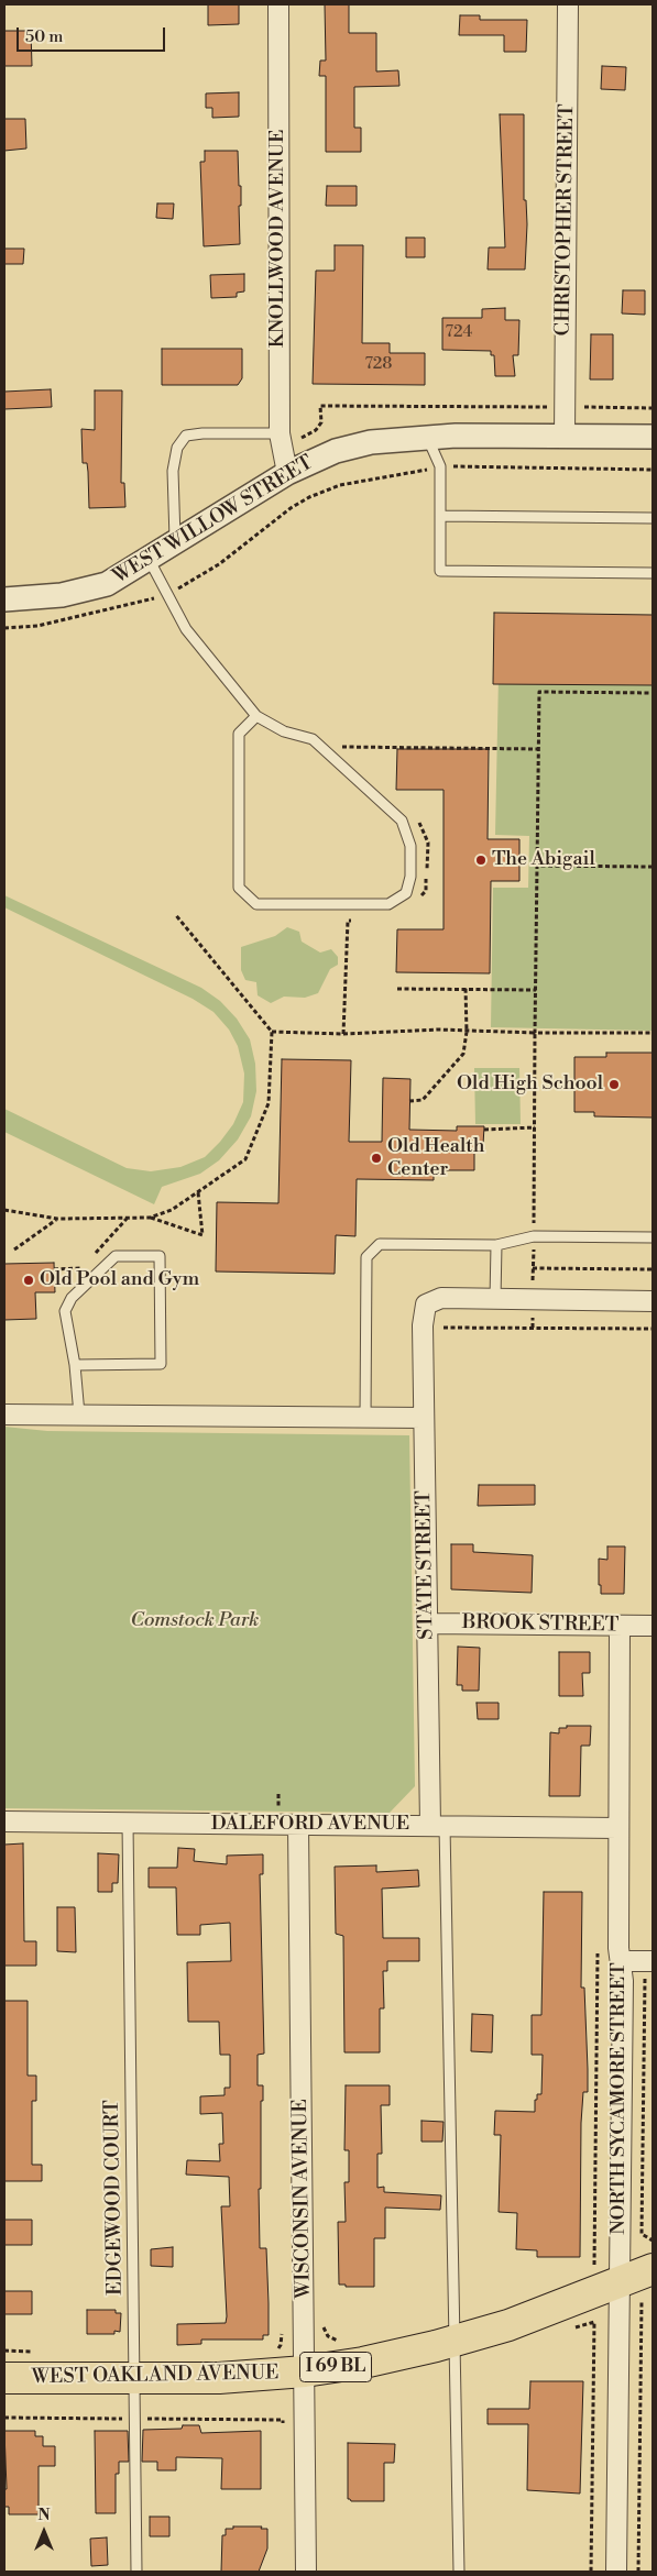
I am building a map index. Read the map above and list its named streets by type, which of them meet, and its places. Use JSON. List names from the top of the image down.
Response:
{
  "streets": {
    "main road": ["I 69 BL", "WEST OAKLAND AVENUE"],
    "street": [
      "CHRISTOPHER STREET",
      "KNOLLWOOD AVENUE",
      "WEST WILLOW STREET",
      "STATE STREET",
      "BROOK STREET",
      "DALEFORD AVENUE",
      "NORTH SYCAMORE STREET",
      "WISCONSIN AVENUE"
    ],
    "lane": ["EDGEWOOD COURT"]
  },
  "crossings": [
    ["CHRISTOPHER STREET", "WEST WILLOW STREET"],
    ["KNOLLWOOD AVENUE", "WEST WILLOW STREET"],
    ["STATE STREET", "BROOK STREET"],
    ["STATE STREET", "DALEFORD AVENUE"],
    ["BROOK STREET", "NORTH SYCAMORE STREET"],
    ["DALEFORD AVENUE", "NORTH SYCAMORE STREET"],
    ["DALEFORD AVENUE", "EDGEWOOD COURT"],
    ["DALEFORD AVENUE", "WISCONSIN AVENUE"],
    ["NORTH SYCAMORE STREET", "WEST OAKLAND AVENUE"],
    ["EDGEWOOD COURT", "WEST OAKLAND AVENUE"],
    ["WISCONSIN AVENUE", "WEST OAKLAND AVENUE"]
  ],
  "parks": ["Comstock Park"],
  "places": [
    "The Abigail",
    "Old High School",
    "Old Health Center",
    "Old Pool and Gym"
  ],
  "house_numbers": ["724", "728"],
  "scale_bar": "50 m",
  "north": "top"
}
